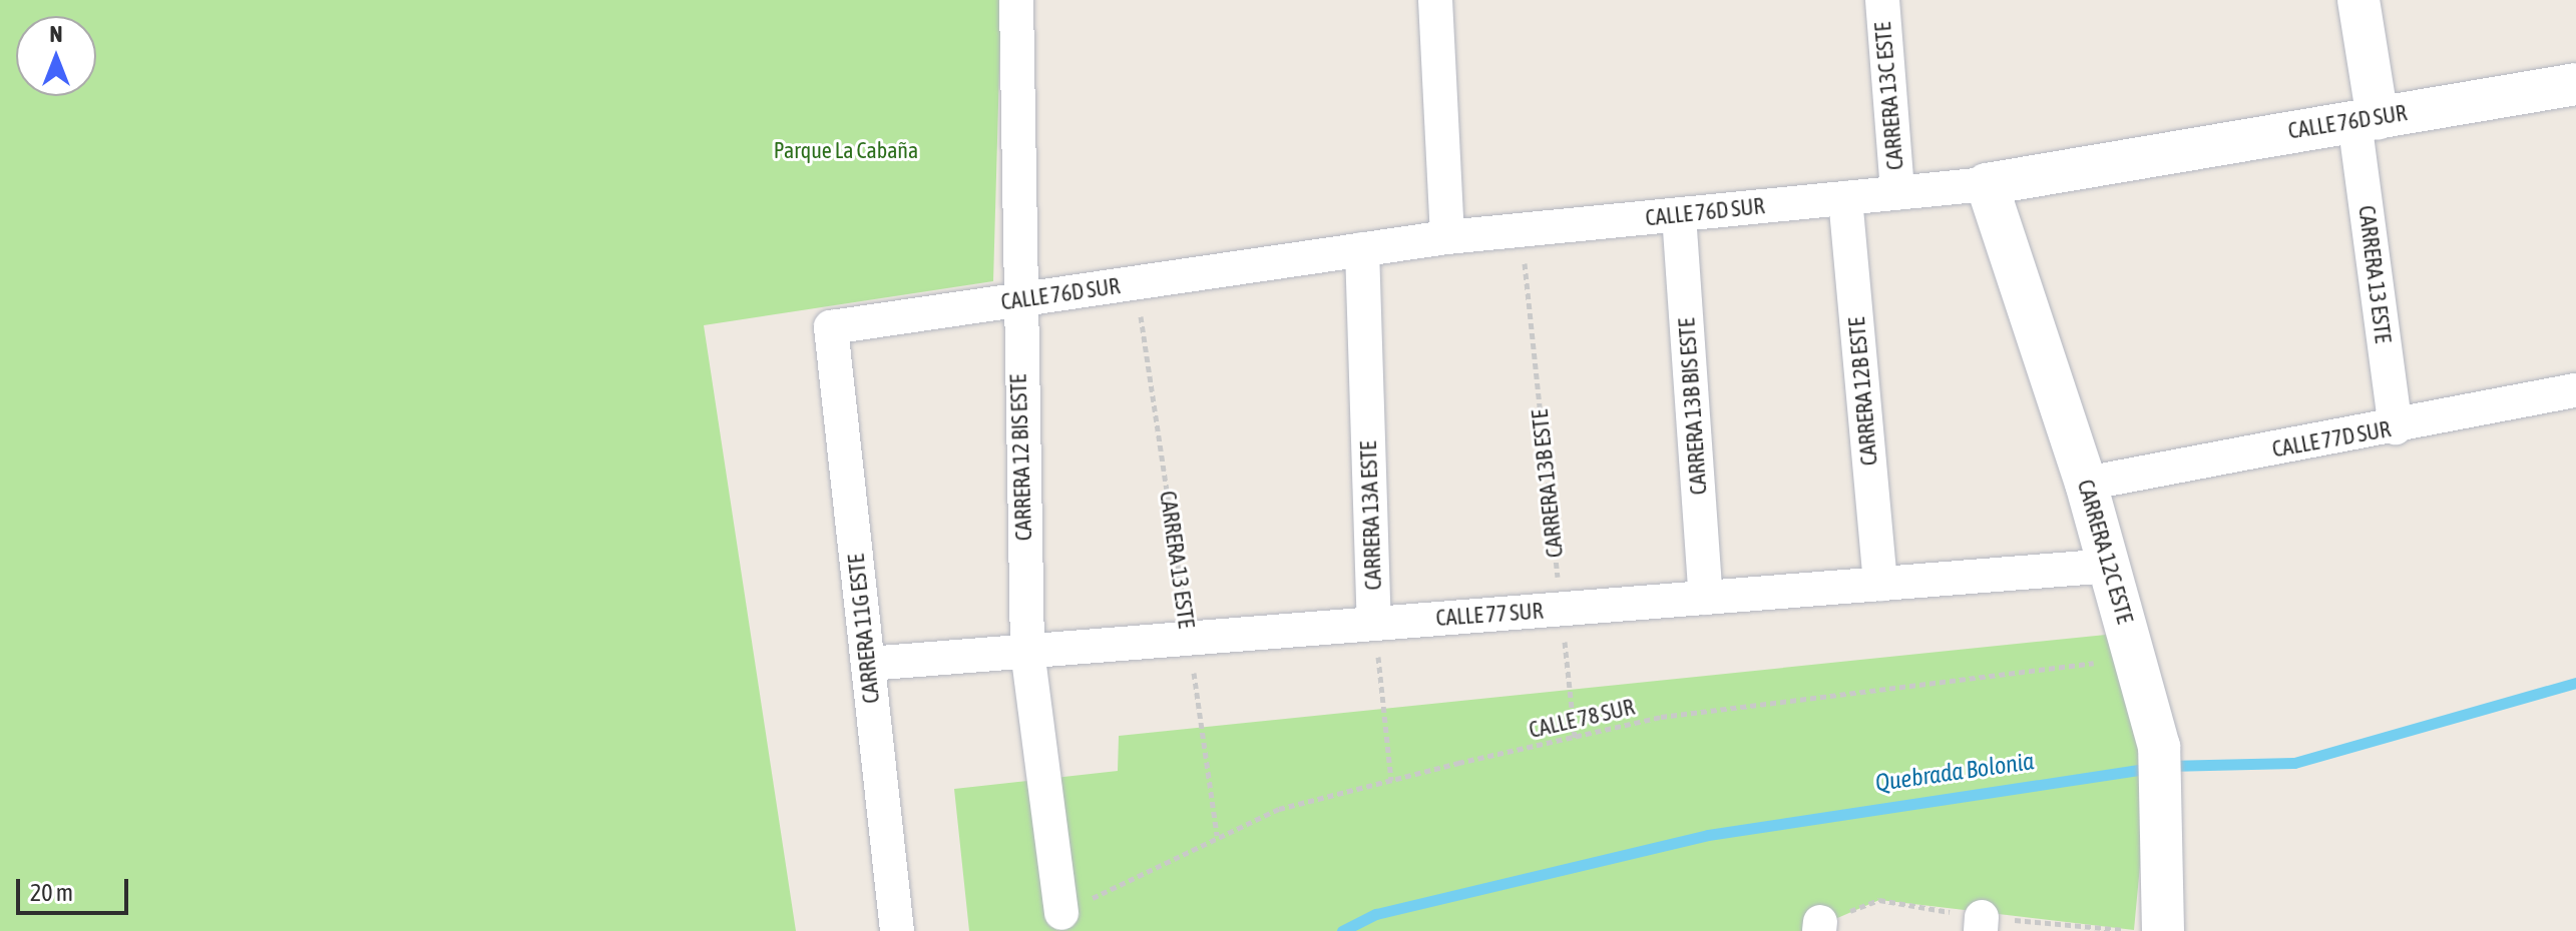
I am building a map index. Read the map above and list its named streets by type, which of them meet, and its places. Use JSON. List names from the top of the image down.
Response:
{
  "streets": {
    "street": [
      "CARRERA 13C ESTE",
      "CALLE 76D SUR",
      "CARRERA 13 ESTE",
      "CARRERA 12B ESTE",
      "CARRERA 13B BIS ESTE",
      "CALLE 77D SUR",
      "CARRERA 12 BIS ESTE",
      "CARRERA 13A ESTE",
      "CARRERA 12C ESTE",
      "CALLE 77 SUR",
      "CARRERA 11G ESTE"
    ],
    "path": ["CARRERA 13B ESTE", "CALLE 78 SUR"]
  },
  "crossings": [
    ["CARRERA 13C ESTE", "CALLE 76D SUR"],
    ["CALLE 76D SUR", "CARRERA 13 ESTE"],
    ["CALLE 76D SUR", "CARRERA 12B ESTE"],
    ["CALLE 76D SUR", "CARRERA 13B BIS ESTE"],
    ["CALLE 76D SUR", "CARRERA 12 BIS ESTE"],
    ["CALLE 76D SUR", "CARRERA 13B ESTE"],
    ["CALLE 76D SUR", "CARRERA 13A ESTE"],
    ["CALLE 76D SUR", "CARRERA 12C ESTE"],
    ["CALLE 76D SUR", "CARRERA 11G ESTE"],
    ["CARRERA 13 ESTE", "CALLE 77D SUR"],
    ["CARRERA 13 ESTE", "CALLE 77 SUR"],
    ["CARRERA 13 ESTE", "CALLE 78 SUR"],
    ["CARRERA 12B ESTE", "CALLE 77 SUR"],
    ["CARRERA 13B BIS ESTE", "CALLE 77 SUR"],
    ["CALLE 77D SUR", "CARRERA 12C ESTE"],
    ["CARRERA 12 BIS ESTE", "CALLE 77 SUR"],
    ["CARRERA 12 BIS ESTE", "CALLE 78 SUR"],
    ["CARRERA 13B ESTE", "CALLE 77 SUR"],
    ["CARRERA 13B ESTE", "CALLE 78 SUR"],
    ["CARRERA 13A ESTE", "CALLE 77 SUR"],
    ["CARRERA 12C ESTE", "CALLE 77 SUR"],
    ["CARRERA 12C ESTE", "CALLE 78 SUR"],
    ["CALLE 77 SUR", "CARRERA 11G ESTE"]
  ],
  "water": ["Quebrada Bolonia"],
  "parks": ["Parque La Cabaña"],
  "scale_bar": "20 m",
  "north": "top"
}
